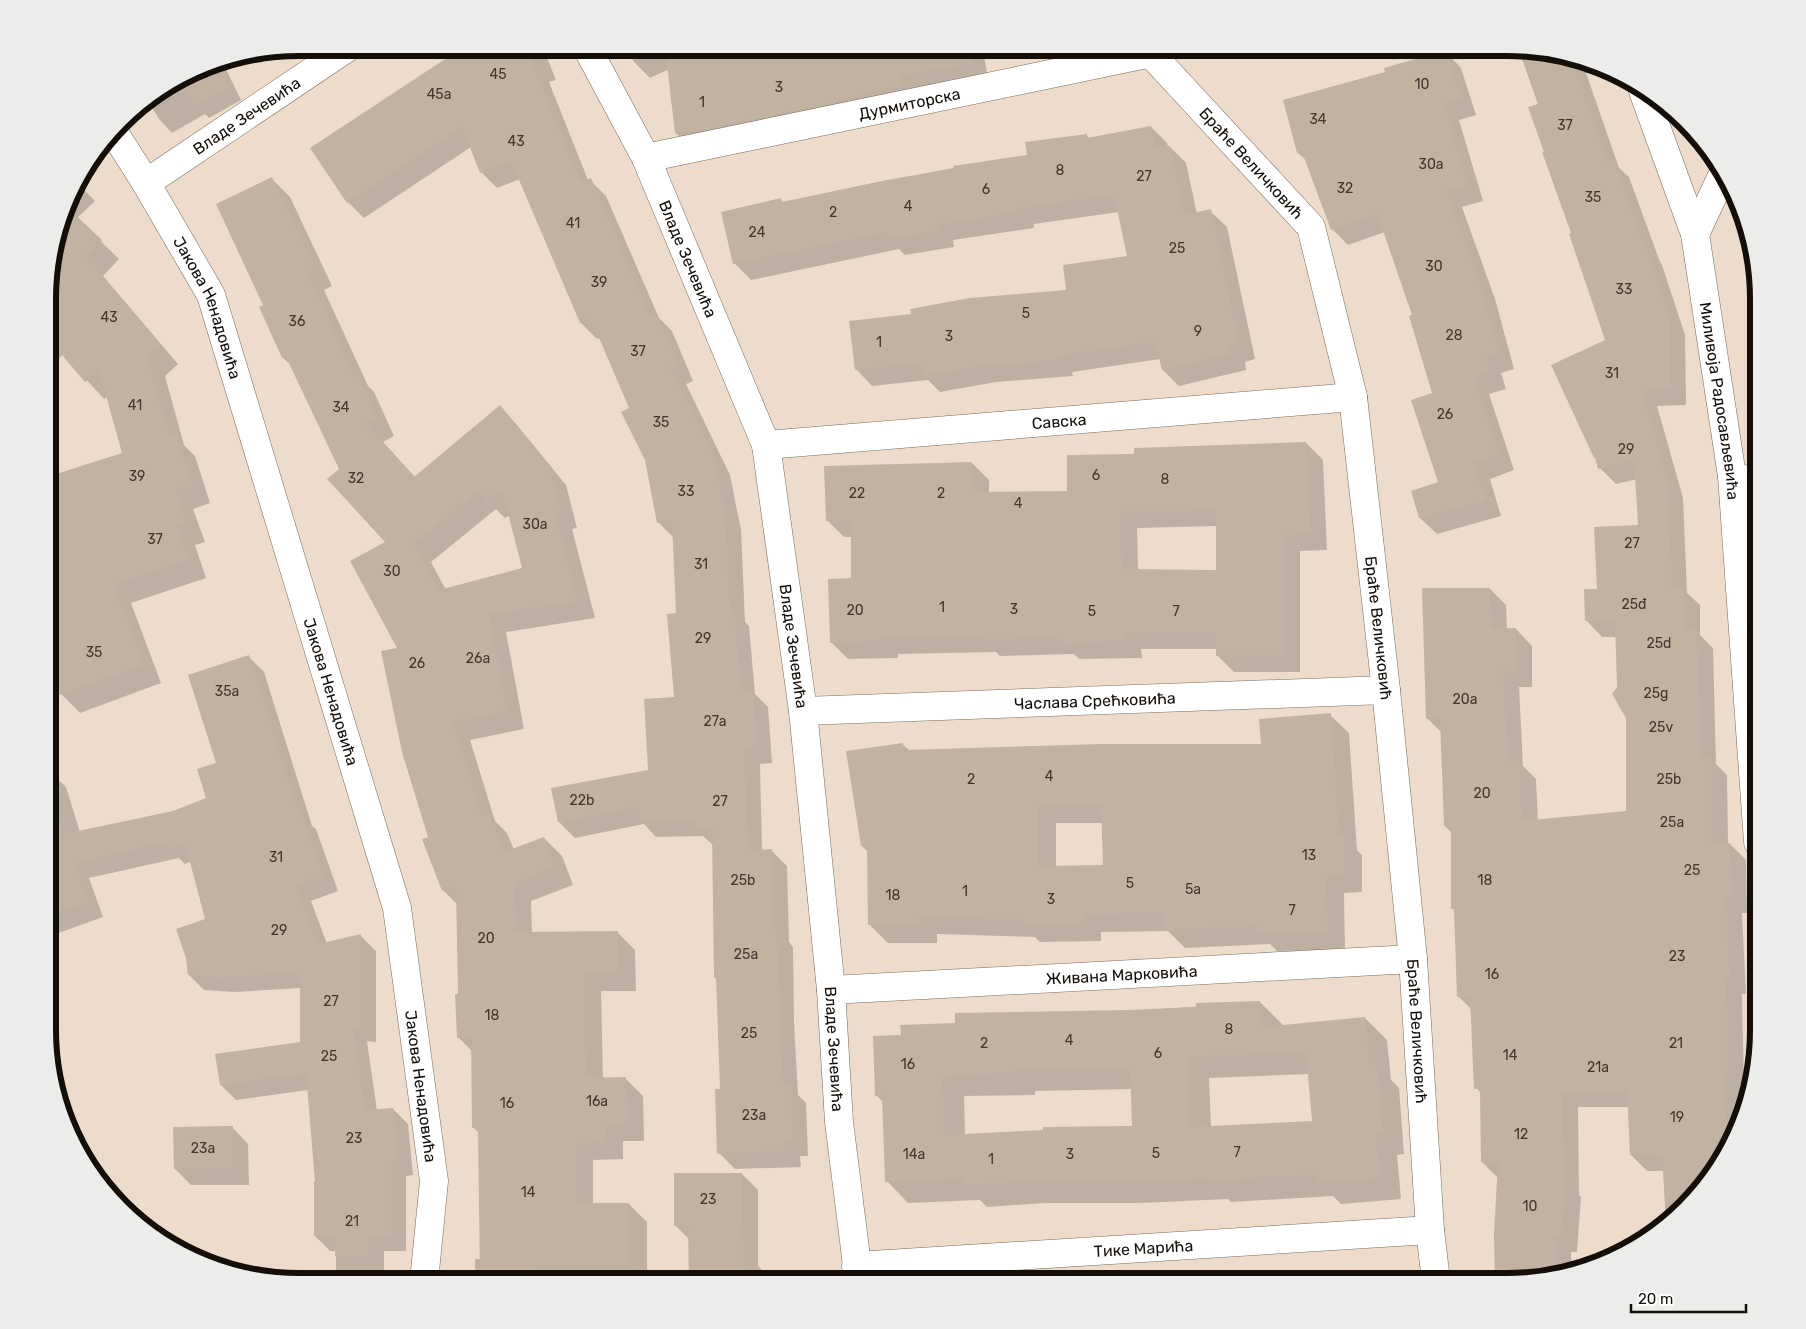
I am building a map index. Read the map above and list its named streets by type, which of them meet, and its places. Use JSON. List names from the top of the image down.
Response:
{
  "streets": {
    "street": [
      "Дурмиторска",
      "Владе Зечевића",
      "Браће Величковић",
      "Јакова Ненадовића",
      "Миливоја Радосављевића",
      "Савска",
      "Часлава Срећковића",
      "Живана Марковића",
      "Тике Марића"
    ]
  },
  "crossings": [
    ["Дурмиторска", "Владе Зечевића"],
    ["Владе Зечевића", "Јакова Ненадовића"],
    ["Владе Зечевића", "Савска"],
    ["Владе Зечевића", "Часлава Срећковића"],
    ["Владе Зечевића", "Живана Марковића"],
    ["Браће Величковић", "Савска"],
    ["Браће Величковић", "Часлава Срећковића"],
    ["Браће Величковић", "Живана Марковића"],
    ["Браће Величковић", "Тике Марића"]
  ],
  "house_numbers": [
    "45",
    "10",
    "3",
    "45a",
    "1",
    "34",
    "37",
    "43",
    "30a",
    "8",
    "27",
    "32",
    "6",
    "35",
    "4",
    "2",
    "41",
    "24",
    "25",
    "30",
    "39",
    "33",
    "5",
    "43",
    "36",
    "9",
    "28",
    "3",
    "1",
    "37",
    "31",
    "41",
    "34",
    "26",
    "35",
    "29",
    "6",
    "39",
    "32",
    "8",
    "33",
    "22",
    "2",
    "4",
    "30a",
    "37",
    "27",
    "31",
    "30",
    "25đ",
    "1",
    "3",
    "20",
    "5",
    "7",
    "29",
    "25d",
    "35",
    "26a",
    "26",
    "35a",
    "25g",
    "20a",
    "27a",
    "25v",
    "4",
    "2",
    "25b",
    "20",
    "22b",
    "27",
    "25a",
    "13",
    "31",
    "25",
    "25b",
    "18",
    "5",
    "5a",
    "1",
    "18",
    "3",
    "7",
    "29",
    "20",
    "25a",
    "23",
    "16",
    "27",
    "18",
    "8",
    "25",
    "4",
    "2",
    "21",
    "6",
    "14",
    "25",
    "16",
    "21a",
    "16a",
    "16",
    "23a",
    "19",
    "12",
    "23",
    "23a",
    "7",
    "5",
    "14a",
    "3",
    "1",
    "14",
    "23",
    "10",
    "21"
  ],
  "scale_bar": "20 m"
}
